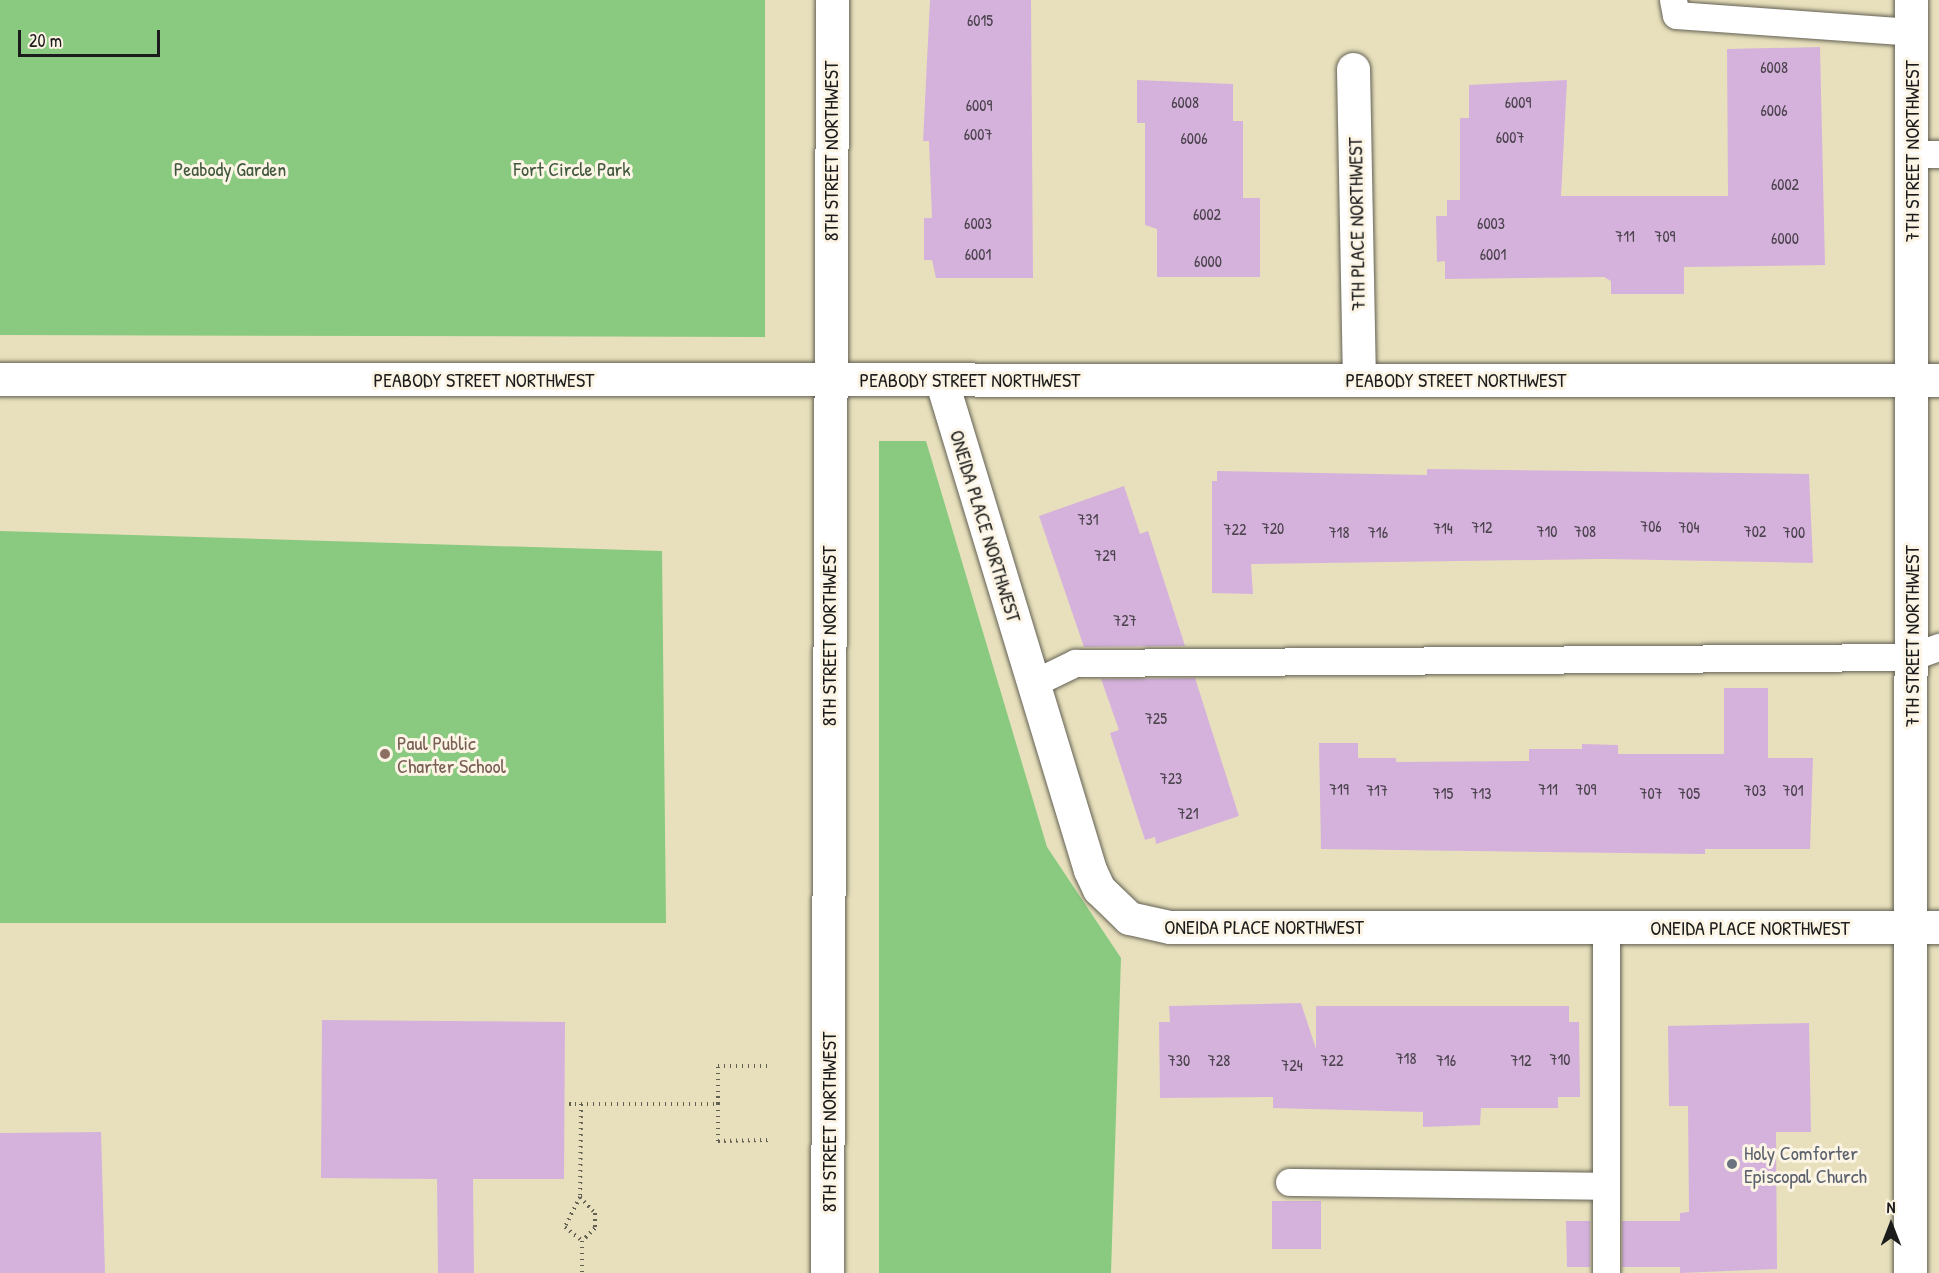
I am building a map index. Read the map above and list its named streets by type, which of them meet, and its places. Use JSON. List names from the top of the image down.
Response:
{
  "streets": {
    "street": [
      "8TH STREET NORTHWEST",
      "7TH STREET NORTHWEST",
      "7TH PLACE NORTHWEST",
      "PEABODY STREET NORTHWEST",
      "ONEIDA PLACE NORTHWEST"
    ]
  },
  "crossings": [
    ["8TH STREET NORTHWEST", "PEABODY STREET NORTHWEST"],
    ["7TH STREET NORTHWEST", "PEABODY STREET NORTHWEST"],
    ["7TH STREET NORTHWEST", "ONEIDA PLACE NORTHWEST"],
    ["7TH PLACE NORTHWEST", "PEABODY STREET NORTHWEST"],
    ["PEABODY STREET NORTHWEST", "ONEIDA PLACE NORTHWEST"]
  ],
  "parks": ["Peabody Garden", "Fort Circle Park"],
  "places": ["Paul Public Charter School", "Holy Comforter Episcopal Church"],
  "house_numbers": [
    "6015",
    "6008",
    "6008",
    "6009",
    "6009",
    "6006",
    "6007",
    "6007",
    "6006",
    "6002",
    "6002",
    "6003",
    "6003",
    "711",
    "709",
    "6000",
    "6001",
    "6001",
    "6000",
    "731",
    "706",
    "712",
    "704",
    "720",
    "714",
    "722",
    "710",
    "708",
    "702",
    "718",
    "716",
    "700",
    "729",
    "727",
    "725",
    "723",
    "719",
    "711",
    "709",
    "717",
    "703",
    "701",
    "715",
    "713",
    "707",
    "705",
    "721",
    "718",
    "710",
    "730",
    "728",
    "722",
    "716",
    "712",
    "724"
  ],
  "scale_bar": "20 m",
  "north": "top"
}
